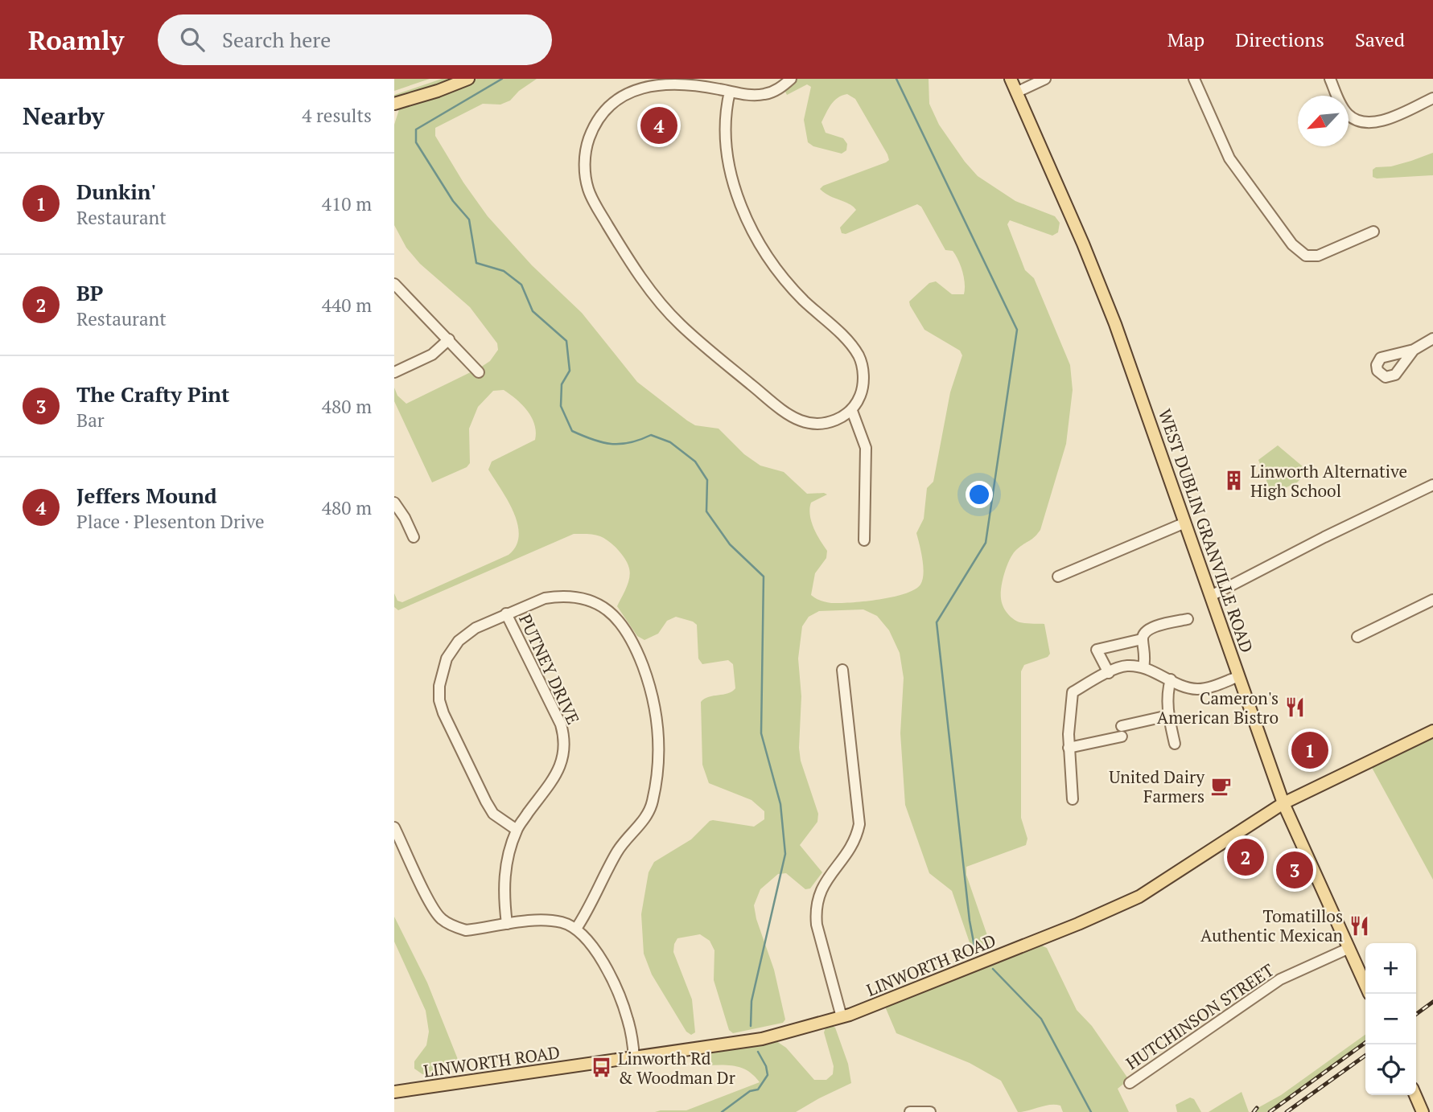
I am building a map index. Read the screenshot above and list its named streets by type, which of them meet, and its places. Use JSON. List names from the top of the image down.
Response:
{
  "streets": {
    "main road": ["WEST DUBLIN GRANVILLE ROAD", "LINWORTH ROAD"],
    "street": ["PUTNEY DRIVE", "HUTCHINSON STREET"]
  },
  "crossings": [
    ["WEST DUBLIN GRANVILLE ROAD", "LINWORTH ROAD"],
    ["WEST DUBLIN GRANVILLE ROAD", "HUTCHINSON STREET"]
  ],
  "places": {
    "building": ["Linworth Alternative High School"],
    "restaurant": ["Cameron's American Bistro", "Tomatillos Authentic Mexican"],
    "cafe": ["United Dairy Farmers"],
    "bus stop": ["Linworth Rd & Woodman Dr"]
  },
  "north": "bottom left",
  "page": {
    "header": "Roamly",
    "search": "Search here",
    "nav": ["Map", "Directions", "Saved"],
    "heading": ["Nearby", "4 results"],
    "pins": [
      "4",
      "1",
      "2",
      "3"
    ],
    "list": [
      {
        "mark": "1",
        "name": "Dunkin'",
        "note": "Restaurant",
        "value": "410 m"
      },
      {
        "mark": "2",
        "name": "BP",
        "note": "Restaurant",
        "value": "440 m"
      },
      {
        "mark": "3",
        "name": "The Crafty Pint",
        "note": "Bar",
        "value": "480 m"
      },
      {
        "mark": "4",
        "name": "Jeffers Mound",
        "note": "Place · Plesenton Drive",
        "value": "480 m"
      }
    ],
    "map_buttons": ["+", "−"]
  }
}
